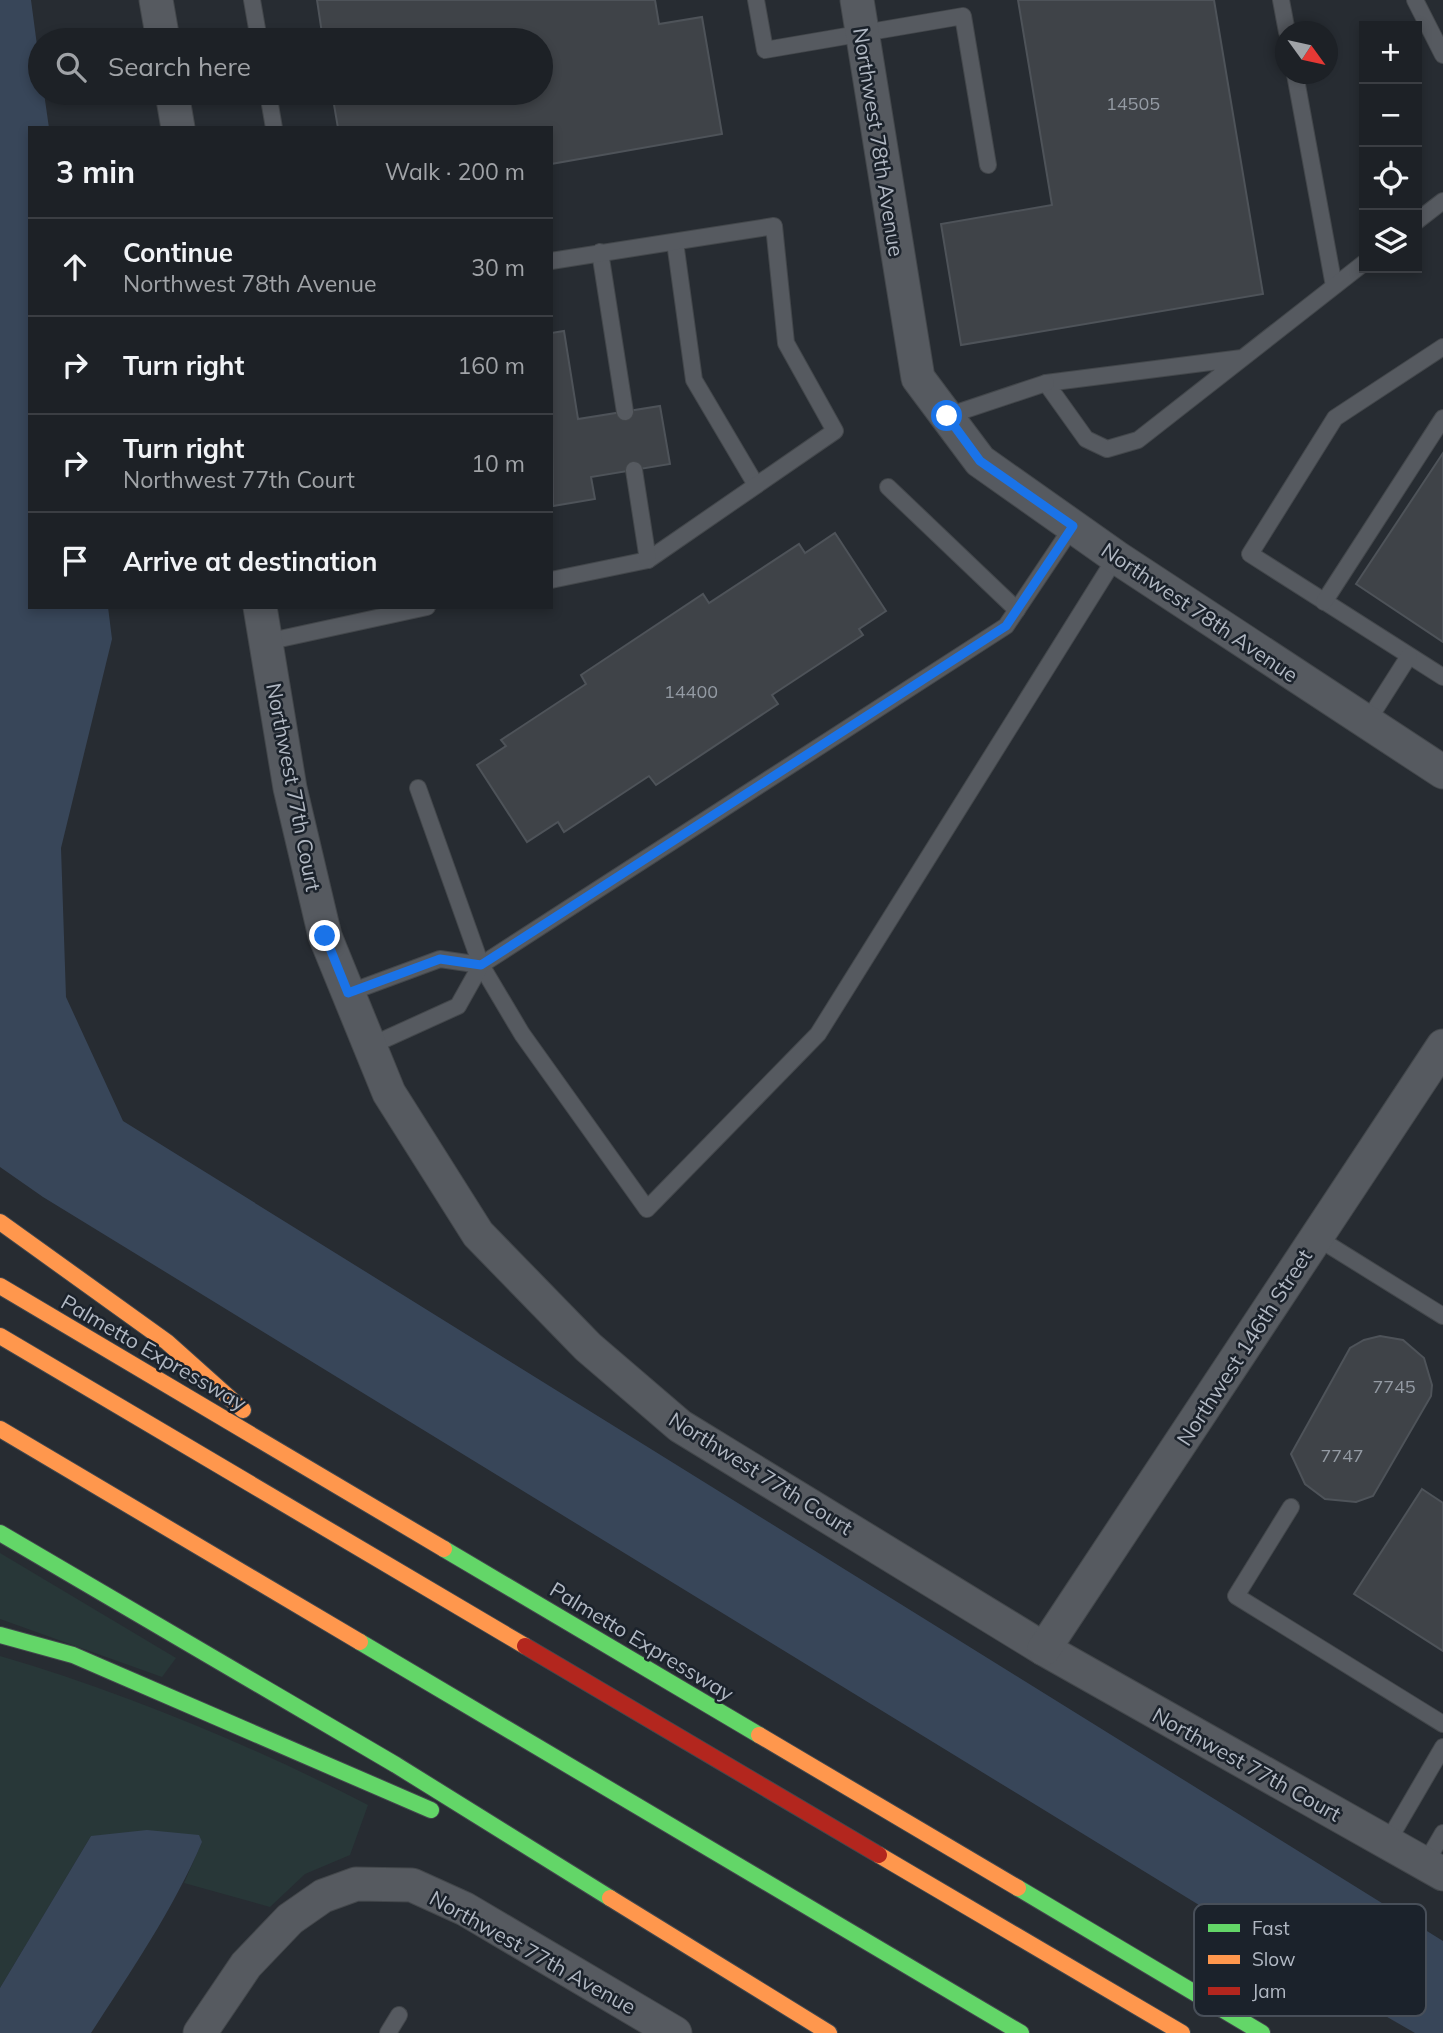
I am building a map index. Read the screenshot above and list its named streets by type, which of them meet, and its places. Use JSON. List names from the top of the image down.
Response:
{
  "streets": {
    "highway": ["Palmetto Expressway"],
    "street": [
      "Northwest 78th Avenue",
      "Northwest 77th Court",
      "Northwest 146th Street",
      "Northwest 77th Avenue"
    ]
  },
  "crossings": [
    ["Northwest 77th Court", "Northwest 146th Street"]
  ],
  "house_numbers": [
    "14505",
    "14400",
    "7745",
    "7747"
  ],
  "legend": ["Fast", "Slow", "Jam"],
  "north": "bottom right",
  "page": {
    "map_buttons": ["+", "−"],
    "search": "Search here",
    "heading": ["3 min", "Walk · 200 m"],
    "list": [
      ["Continue", "Northwest 78th Avenue", "30 m"],
      ["Turn right", "160 m"],
      ["Turn right", "Northwest 77th Court", "10 m"],
      "Arrive at destination"
    ]
  }
}
